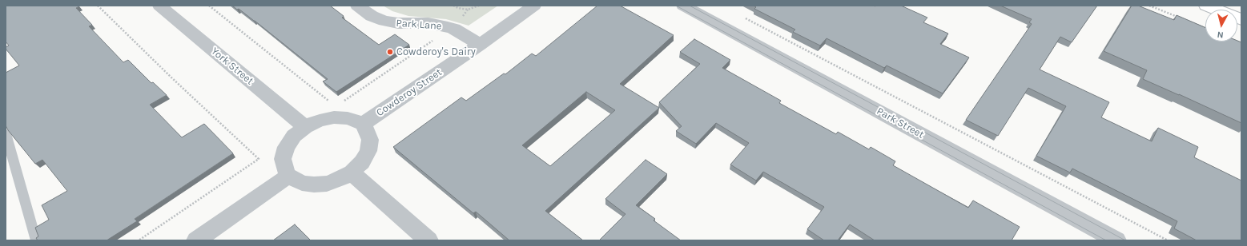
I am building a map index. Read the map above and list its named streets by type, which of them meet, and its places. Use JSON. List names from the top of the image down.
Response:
{
  "streets": {
    "street": [
      "Park Lane",
      "York Street",
      "Cowderoy Street",
      "Park Street"
    ]
  },
  "crossings": [
    ["Park Lane", "Cowderoy Street"],
    ["York Street", "Cowderoy Street"]
  ],
  "places": ["Cowderoy's Dairy"],
  "north": "bottom"
}
